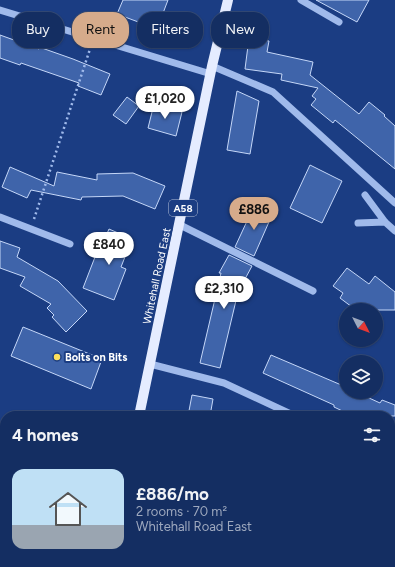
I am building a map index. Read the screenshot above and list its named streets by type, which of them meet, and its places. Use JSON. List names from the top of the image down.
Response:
{
  "streets": {
    "main road": ["A58", "Whitehall Road East"]
  },
  "places": ["Bolts on Bits"],
  "north": "bottom right",
  "page": {
    "chip": [
      "Buy",
      "Rent",
      "Filters",
      "New"
    ],
    "price": [
      "£1,020",
      "£886",
      "£840",
      "£2,310"
    ],
    "heading": "4 homes",
    "list": [
      {
        "name": "£886/mo",
        "note": "2 rooms · 70 m² · Whitehall Road East"
      }
    ]
  }
}
